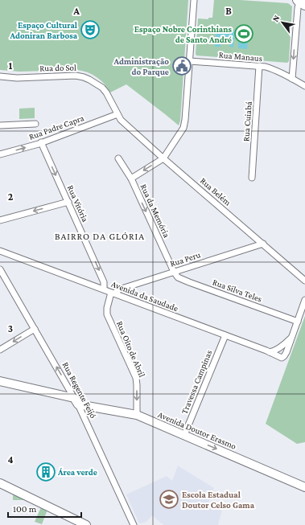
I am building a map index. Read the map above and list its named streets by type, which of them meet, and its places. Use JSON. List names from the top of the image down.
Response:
{
  "streets": {
    "street": [
      "Rua Manaus",
      "Rua do Sol",
      "Rua Cuiabá",
      "Rua Padre Capra",
      "Rua Belém",
      "Rua Vitória",
      "Rua da Memória",
      "Rua Peru",
      "Rua Silva Teles",
      "Avenida da Saudade",
      "Rua Oito de Abril",
      "Travessa Campinas",
      "Rua Regente Feijó",
      "Avenida Doutor Erasmo"
    ]
  },
  "crossings": [
    ["Rua Manaus", "Rua Cuiabá"],
    ["Rua do Sol", "Rua Padre Capra"],
    ["Rua do Sol", "Rua Belém"],
    ["Rua Padre Capra", "Rua Belém"],
    ["Rua Padre Capra", "Rua Vitória"],
    ["Rua Belém", "Rua Peru"],
    ["Rua Vitória", "Avenida da Saudade"],
    ["Rua da Memória", "Rua Peru"],
    ["Rua da Memória", "Rua Silva Teles"],
    ["Rua Peru", "Rua Silva Teles"],
    ["Rua Peru", "Avenida da Saudade"],
    ["Rua Peru", "Rua Oito de Abril"],
    ["Avenida da Saudade", "Rua Oito de Abril"],
    ["Avenida da Saudade", "Travessa Campinas"],
    ["Rua Oito de Abril", "Avenida Doutor Erasmo"],
    ["Travessa Campinas", "Avenida Doutor Erasmo"],
    ["Rua Regente Feijó", "Avenida Doutor Erasmo"]
  ],
  "one_way": [
    "Rua Vitória",
    "Rua da Memória",
    "Rua Oito de Abril",
    "Avenida Doutor Erasmo"
  ],
  "districts": ["BAIRRO DA GLÓRIA"],
  "places": {
    "theatre": ["Espaço Cultural Adoniran Barbosa"],
    "sports": ["Espaço Nobre Corinthians de Santo André"],
    "public building": ["Administração do Parque"],
    "building": ["Área verde"],
    "school or university": ["Escola Estadual Doutor Celso Gama"]
  },
  "scale_bar": "100 m",
  "north": "top left",
  "grid": {
    "columns": ["A", "B"],
    "rows": [
      "1",
      "2",
      "3",
      "4"
    ]
  }
}
